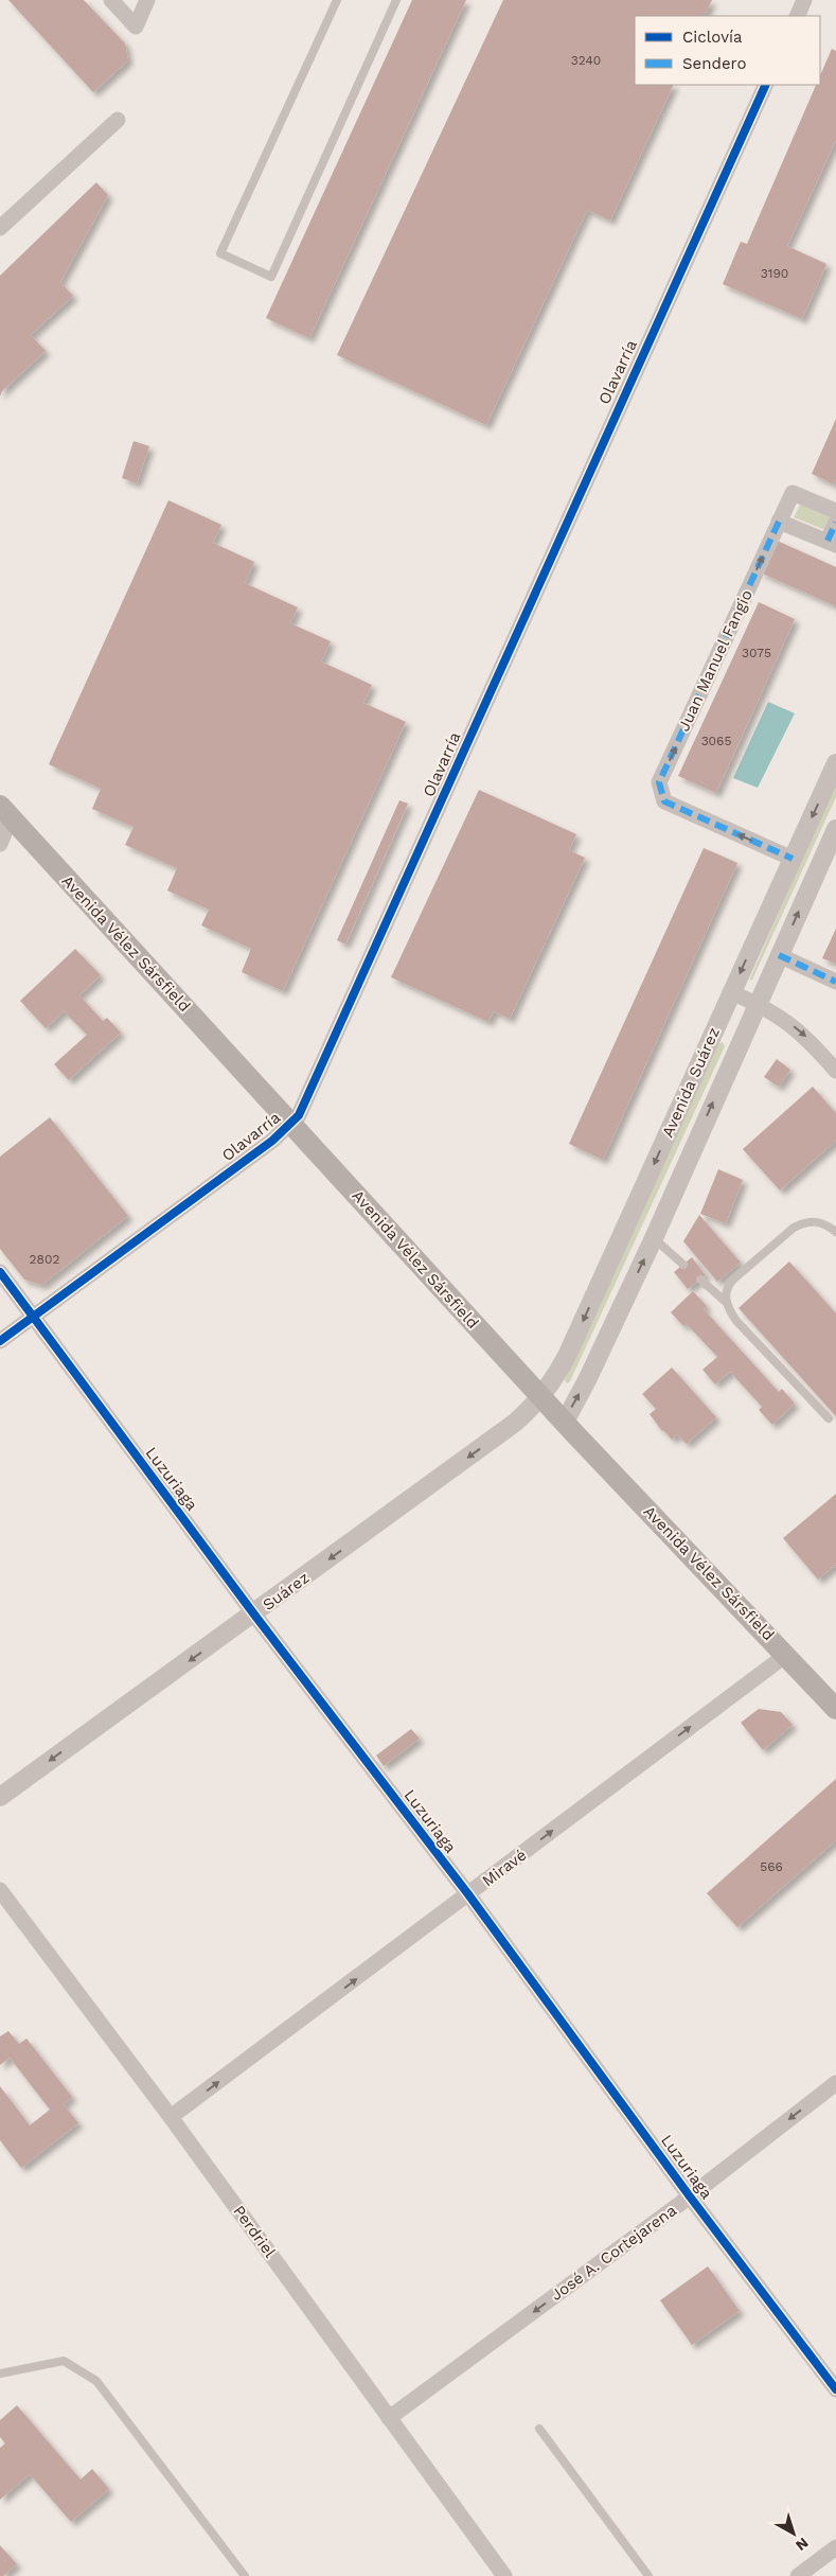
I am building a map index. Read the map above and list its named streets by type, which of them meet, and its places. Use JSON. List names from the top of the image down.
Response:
{
  "streets": {
    "main road": ["Avenida Vélez Sársfield"],
    "street": [
      "Olavarría",
      "Juan Manuel Fangio",
      "Avenida Suárez",
      "Luzuriaga",
      "Suárez",
      "Miravé",
      "Perdriel",
      "José A. Cortejarena"
    ]
  },
  "crossings": [
    ["Olavarría", "Avenida Vélez Sársfield"],
    ["Olavarría", "Luzuriaga"],
    ["Juan Manuel Fangio", "Avenida Suárez"],
    ["Avenida Vélez Sársfield", "Avenida Suárez"],
    ["Avenida Vélez Sársfield", "Suárez"],
    ["Avenida Vélez Sársfield", "Miravé"],
    ["Avenida Suárez", "Suárez"],
    ["Luzuriaga", "Suárez"],
    ["Luzuriaga", "Miravé"],
    ["Luzuriaga", "José A. Cortejarena"],
    ["Miravé", "Perdriel"],
    ["Perdriel", "José A. Cortejarena"]
  ],
  "one_way": ["Suárez", "Miravé", "José A. Cortejarena"],
  "house_numbers": [
    "3240",
    "3190",
    "3075",
    "3065",
    "2802",
    "566"
  ],
  "legend": ["Ciclovía", "Sendero"],
  "north": "bottom right"
}
